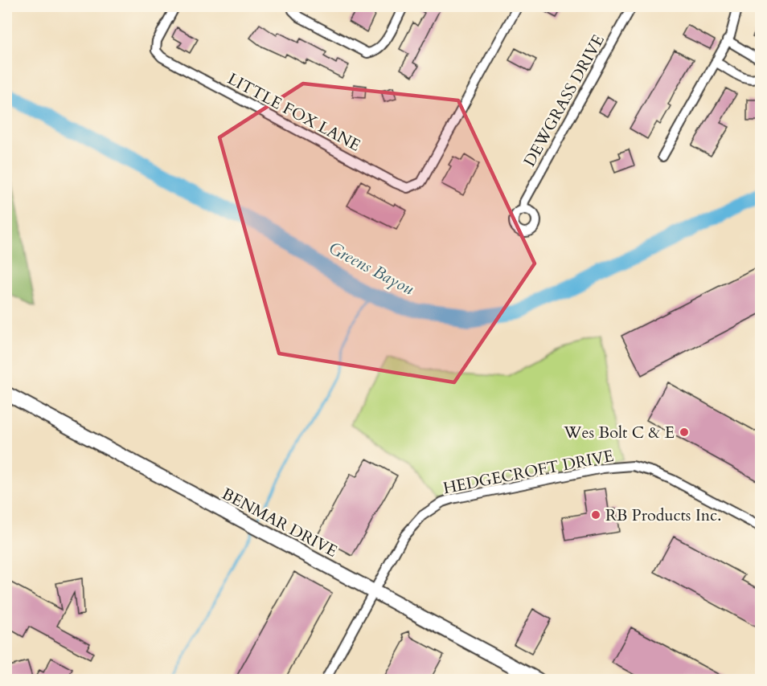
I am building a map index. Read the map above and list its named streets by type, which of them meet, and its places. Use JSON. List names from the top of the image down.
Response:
{
  "streets": {
    "street": [
      "DEWGRASS DRIVE",
      "LITTLE FOX LANE",
      "HEDGECROFT DRIVE",
      "BENMAR DRIVE"
    ]
  },
  "crossings": [
    ["HEDGECROFT DRIVE", "BENMAR DRIVE"]
  ],
  "water": ["Greens Bayou"],
  "places": ["Wes Bolt C & E", "RB Products Inc."]
}
